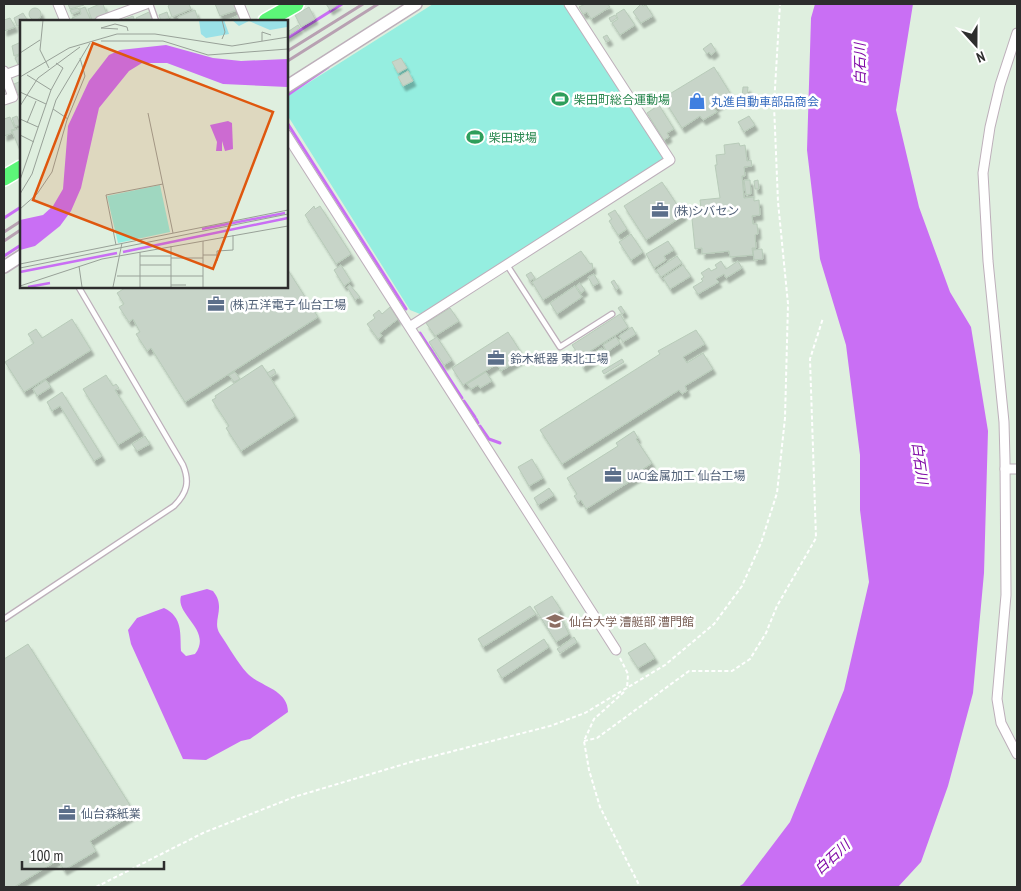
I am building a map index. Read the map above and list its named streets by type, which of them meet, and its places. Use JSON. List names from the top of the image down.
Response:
{
  "water": ["白石川"],
  "places": {
    "sports": ["柴田町総合運動場", "柴田球場"],
    "shop": ["丸進自動車部品商会"],
    "office": [
      "(株)シバセン",
      "(株)五洋電子 仙台工場",
      "鈴木紙器 東北工場",
      "UACJ金属加工 仙台工場",
      "仙台森紙業"
    ],
    "school or university": ["仙台大学 漕艇部 漕門館"]
  },
  "scale_bar": "100 m",
  "north": "bottom"
}
